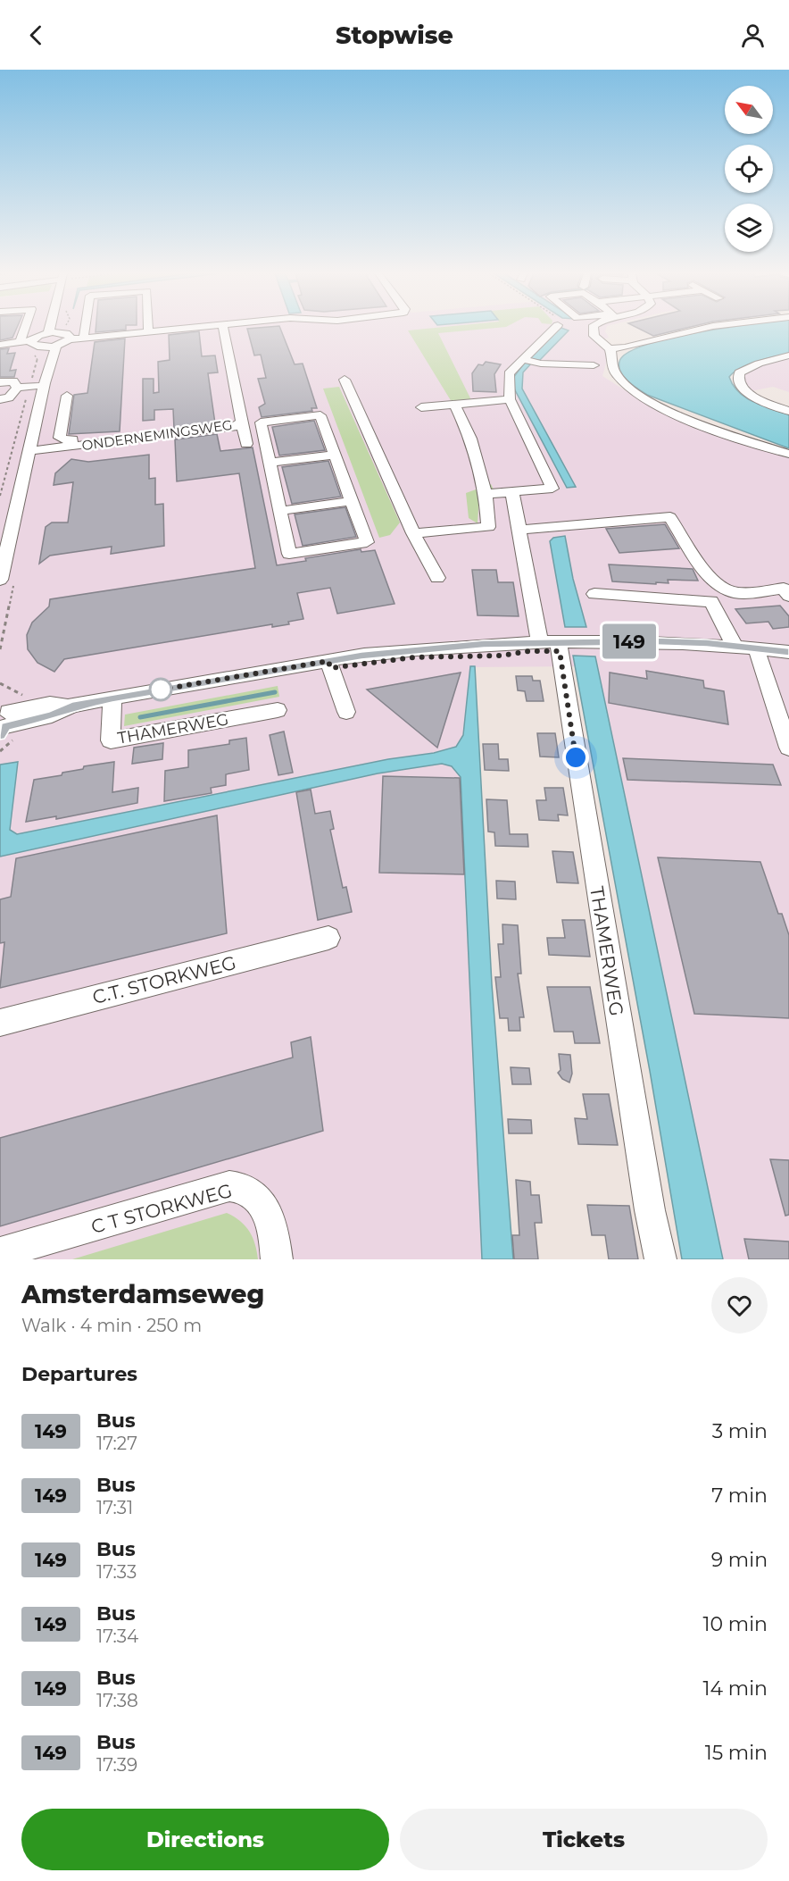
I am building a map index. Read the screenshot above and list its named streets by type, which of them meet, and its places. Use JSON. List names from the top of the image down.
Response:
{
  "streets": {
    "street": [
      "ONDERNEMINGSWEG",
      "THAMERWEG",
      "C.T. STORKWEG",
      "C T STORKWEG"
    ]
  },
  "lines": ["bus line 149"],
  "north": "top left",
  "page": {
    "header": "Stopwise",
    "on_map": "149",
    "heading": [
      ["Amsterdamseweg", "Walk · 4 min · 250 m"],
      "Departures"
    ],
    "list": [
      {
        "mark": "149",
        "name": "Bus",
        "note": "17:27",
        "value": "3 min"
      },
      {
        "mark": "149",
        "name": "Bus",
        "note": "17:31",
        "value": "7 min"
      },
      {
        "mark": "149",
        "name": "Bus",
        "note": "17:33",
        "value": "9 min"
      },
      {
        "mark": "149",
        "name": "Bus",
        "note": "17:34",
        "value": "10 min"
      },
      {
        "mark": "149",
        "name": "Bus",
        "note": "17:38",
        "value": "14 min"
      },
      {
        "mark": "149",
        "name": "Bus",
        "note": "17:39",
        "value": "15 min"
      }
    ],
    "buttons": ["Directions", "Tickets"]
  }
}
